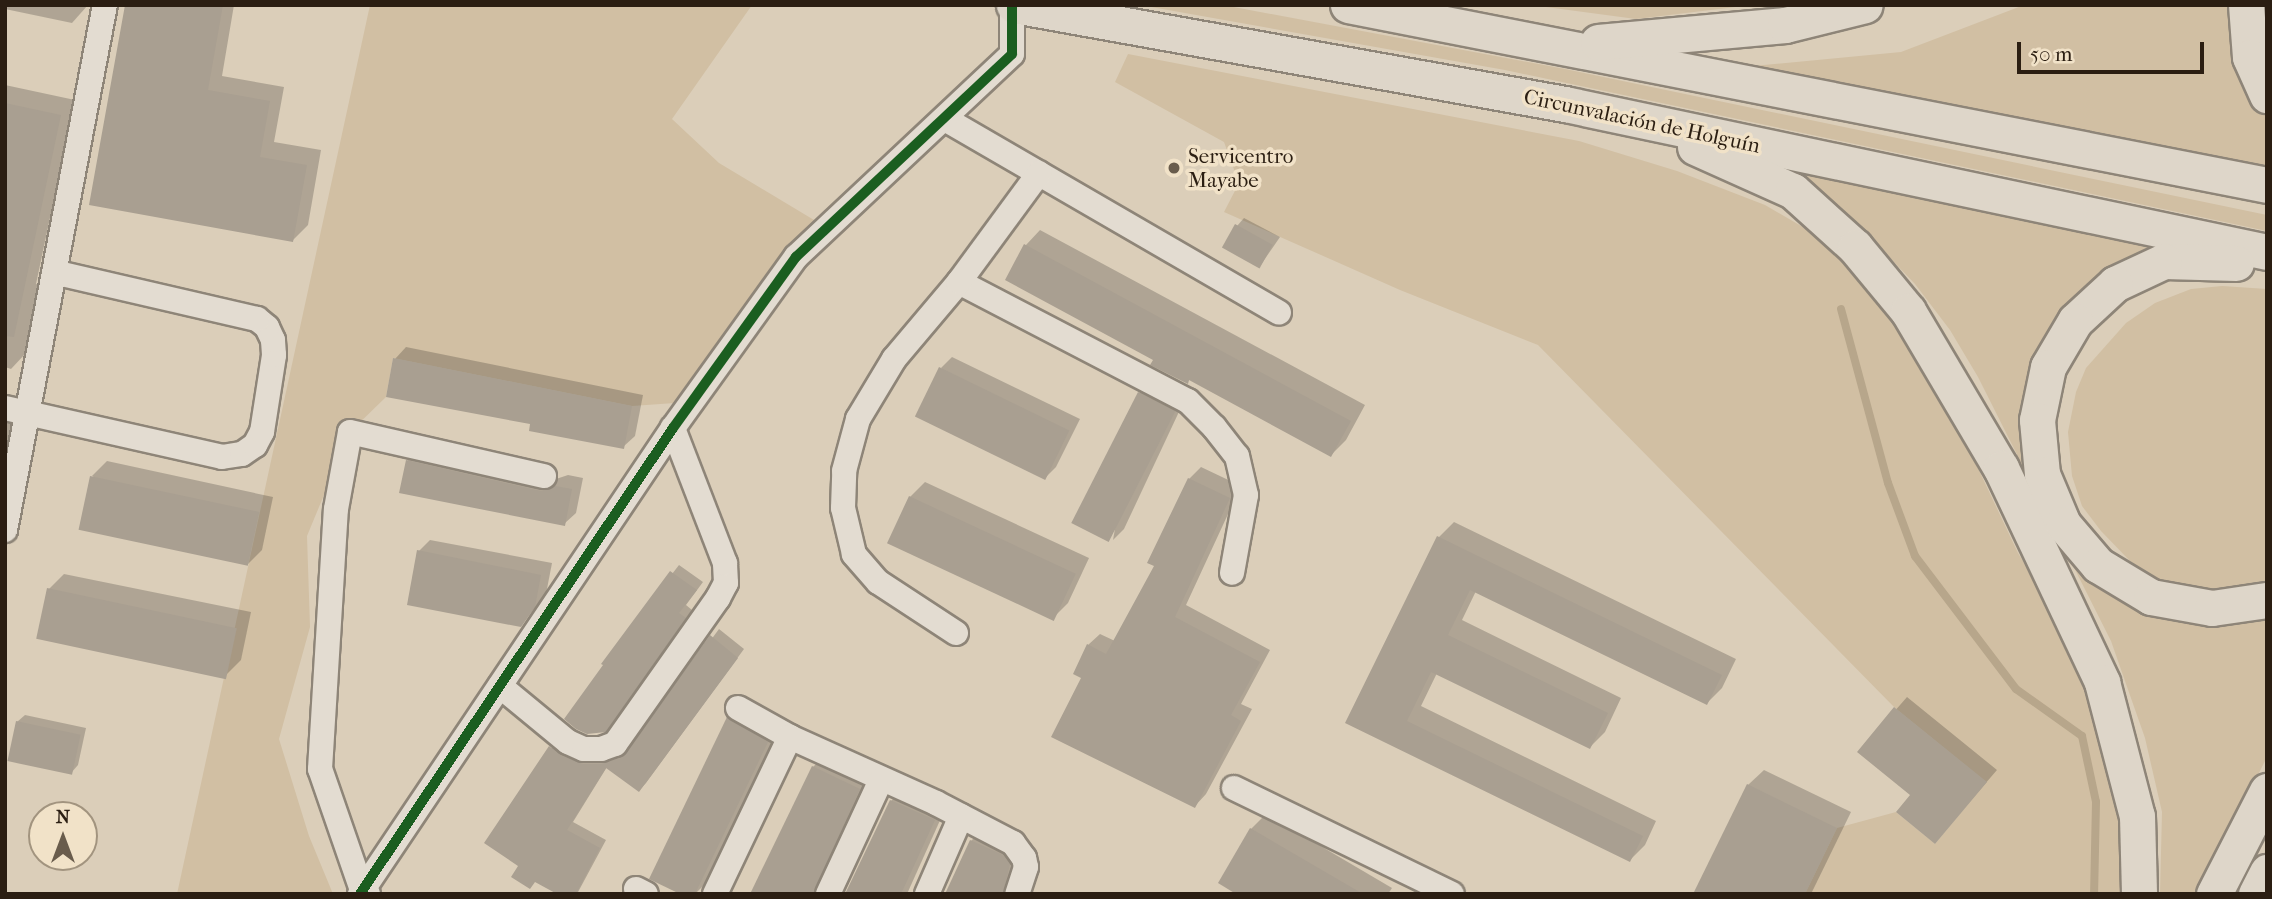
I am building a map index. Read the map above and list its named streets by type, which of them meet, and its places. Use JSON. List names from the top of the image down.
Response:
{
  "streets": {
    "highway": ["Circunvalación de Holguín"]
  },
  "places": ["Servicentro Mayabe"],
  "scale_bar": "50 m",
  "north": "top"
}
